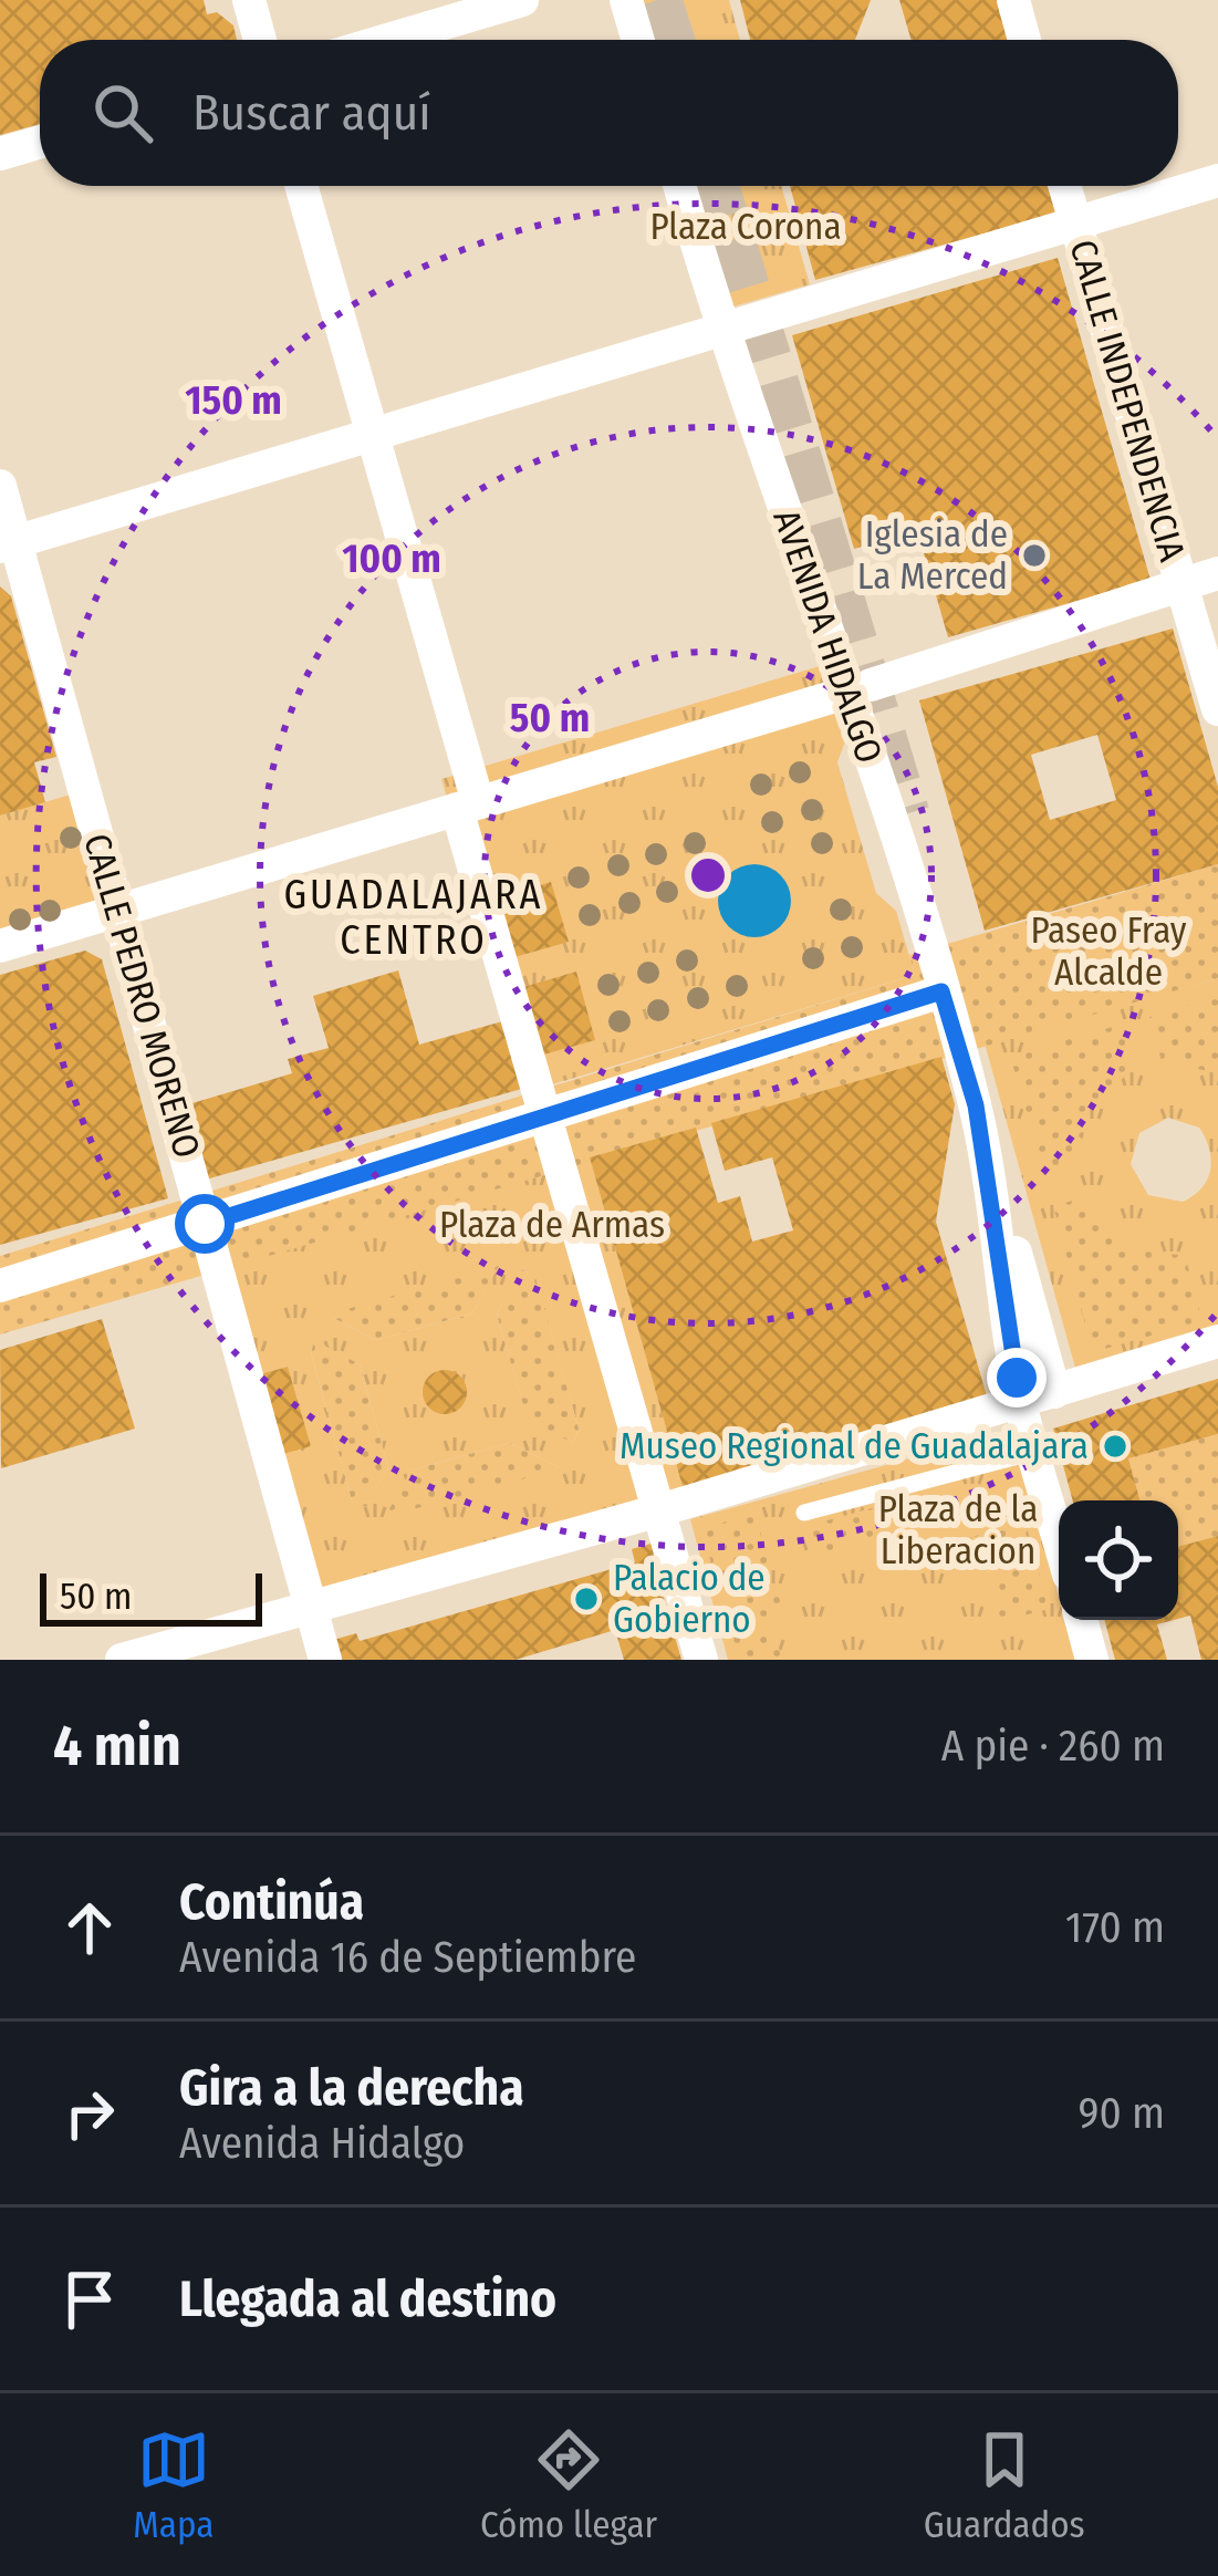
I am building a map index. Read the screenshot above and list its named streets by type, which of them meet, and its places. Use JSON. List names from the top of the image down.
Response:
{
  "streets": {
    "street": ["CALLE INDEPENDENCIA", "AVENIDA HIDALGO", "CALLE PEDRO MORENO"]
  },
  "districts": ["GUADALAJARA CENTRO"],
  "parks": [
    "Plaza Corona",
    "Paseo Fray Alcalde",
    "Plaza de Armas",
    "Plaza de la Liberacion"
  ],
  "places": ["Iglesia de La Merced", "Museo Regional de Guadalajara", "Palacio de Gobierno"],
  "scale_bar": "50 m",
  "page": {
    "search": "Buscar aquí",
    "scale": "50 m",
    "heading": ["4 min", "A pie · 260 m"],
    "list": [
      ["Continúa", "Avenida 16 de Septiembre", "170 m"],
      ["Gira a la derecha", "Avenida Hidalgo", "90 m"],
      "Llegada al destino"
    ],
    "nav": ["Mapa", "Cómo llegar", "Guardados"]
  },
  "rings": ["150 m", "100 m", "50 m"]
}
